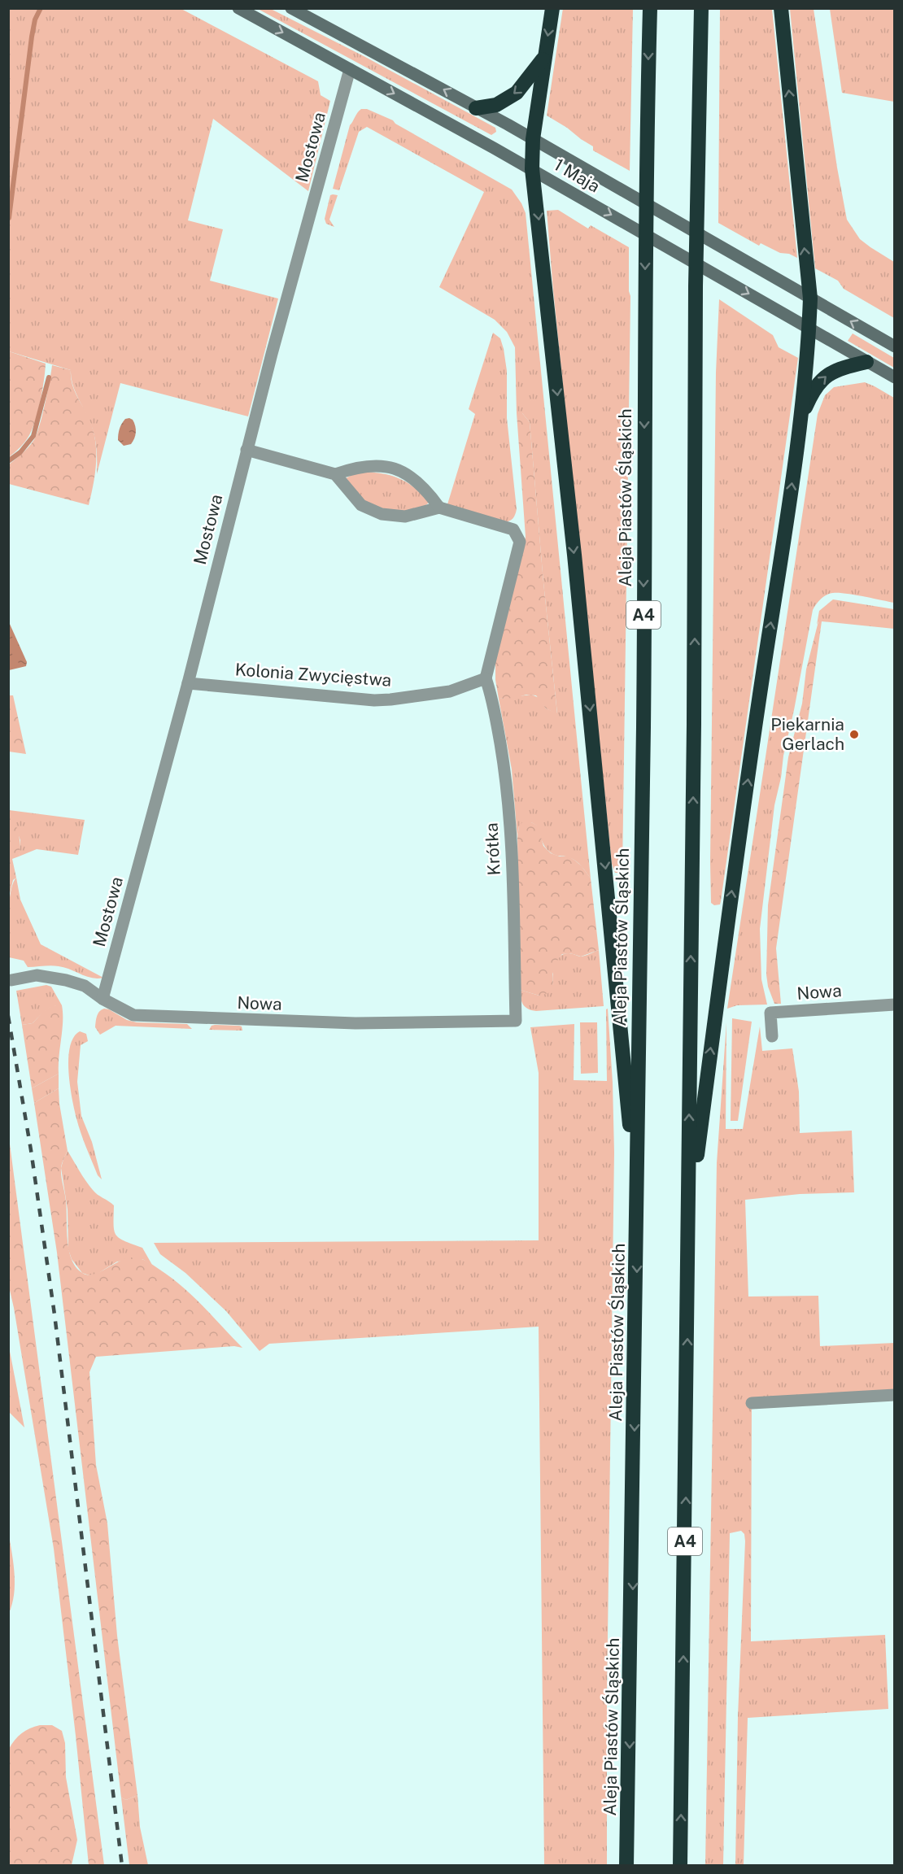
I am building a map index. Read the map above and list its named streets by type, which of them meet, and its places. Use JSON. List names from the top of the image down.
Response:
{
  "streets": {
    "highway": ["Aleja Piastów Śląskich", "A4"],
    "main road": ["1 Maja"],
    "street": [
      "Mostowa",
      "Kolonia Zwycięstwa",
      "Krótka",
      "Nowa"
    ]
  },
  "crossings": [
    ["Mostowa", "1 Maja"],
    ["Mostowa", "Kolonia Zwycięstwa"],
    ["Mostowa", "Nowa"],
    ["Kolonia Zwycięstwa", "Krótka"],
    ["Krótka", "Nowa"]
  ],
  "places": ["Piekarnia Gerlach"]
}
